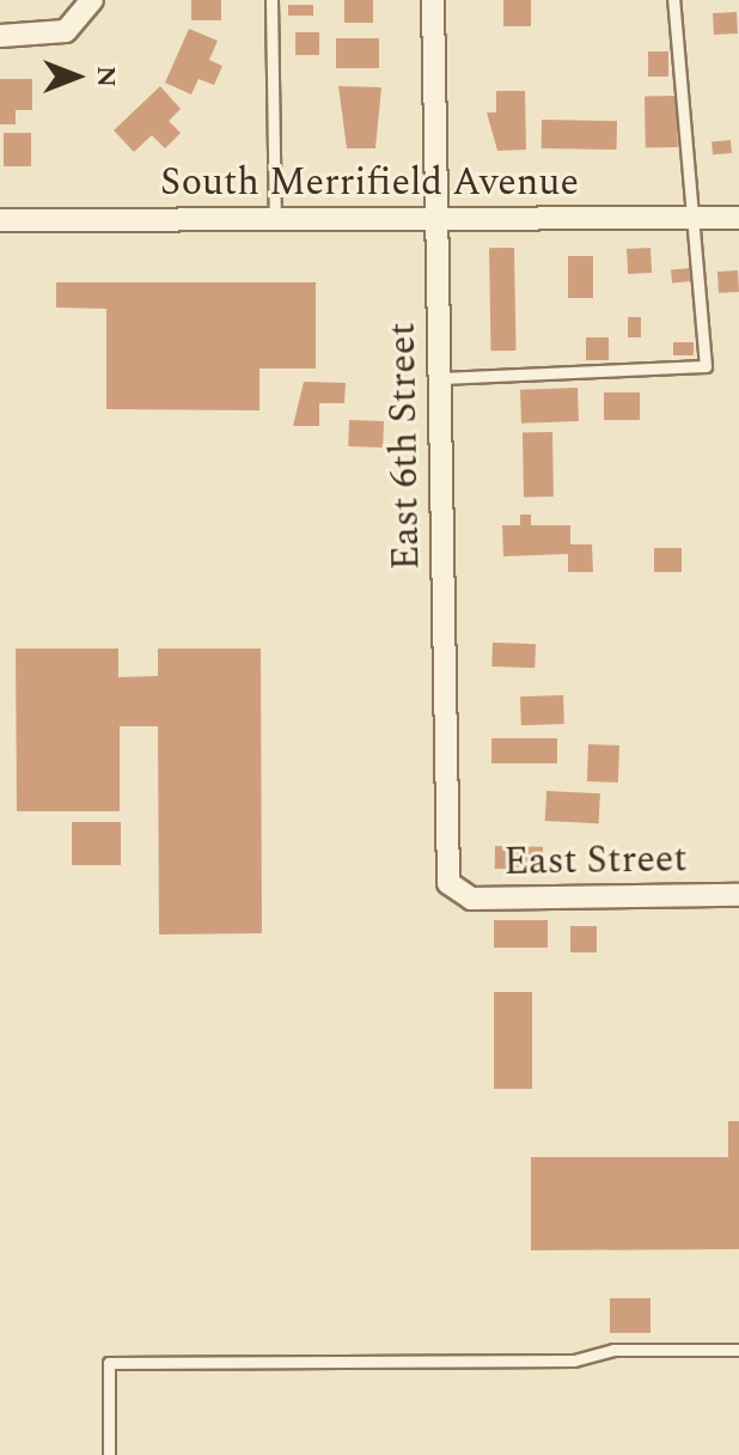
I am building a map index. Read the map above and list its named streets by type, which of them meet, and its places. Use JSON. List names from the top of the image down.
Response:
{
  "streets": {
    "street": ["South Merrifield Avenue", "East 6th Street", "East Street"]
  },
  "crossings": [
    ["South Merrifield Avenue", "East 6th Street"],
    ["East 6th Street", "East Street"]
  ],
  "north": "right"
}
